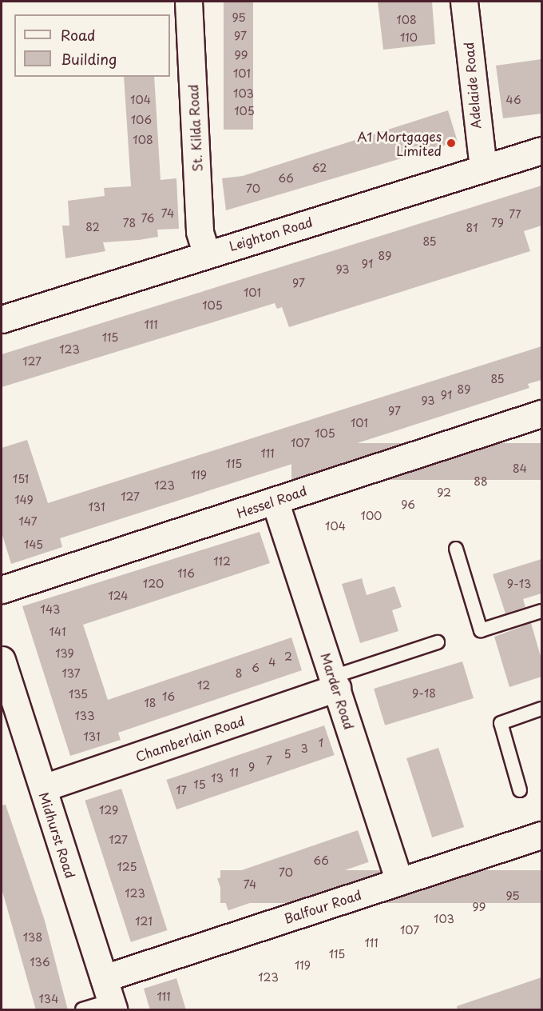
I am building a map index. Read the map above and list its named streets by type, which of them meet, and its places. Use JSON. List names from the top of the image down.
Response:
{
  "streets": {
    "street": [
      "Adelaide Road",
      "St. Kilda Road",
      "Leighton Road",
      "Hessel Road",
      "Marder Road",
      "Chamberlain Road",
      "Midhurst Road",
      "Balfour Road"
    ]
  },
  "crossings": [
    ["Adelaide Road", "Leighton Road"],
    ["St. Kilda Road", "Leighton Road"],
    ["Hessel Road", "Marder Road"],
    ["Marder Road", "Chamberlain Road"],
    ["Marder Road", "Balfour Road"],
    ["Chamberlain Road", "Midhurst Road"],
    ["Midhurst Road", "Balfour Road"]
  ],
  "places": ["A1 Mortgages Limited"],
  "house_numbers": [
    "95",
    "108",
    "97",
    "110",
    "99",
    "101",
    "103",
    "104",
    "46",
    "105",
    "106",
    "108",
    "62",
    "66",
    "70",
    "74",
    "77",
    "76",
    "78",
    "79",
    "82",
    "81",
    "85",
    "89",
    "91",
    "93",
    "97",
    "101",
    "105",
    "111",
    "115",
    "123",
    "127",
    "85",
    "89",
    "91",
    "93",
    "97",
    "101",
    "105",
    "107",
    "111",
    "115",
    "84",
    "119",
    "151",
    "88",
    "123",
    "92",
    "127",
    "149",
    "96",
    "131",
    "100",
    "147",
    "104",
    "145",
    "112",
    "116",
    "120",
    "9-13",
    "124",
    "143",
    "141",
    "139",
    "2",
    "4",
    "6",
    "137",
    "8",
    "12",
    "9-18",
    "135",
    "16",
    "18",
    "133",
    "131",
    "1",
    "3",
    "5",
    "7",
    "9",
    "11",
    "13",
    "15",
    "17",
    "129",
    "127",
    "66",
    "125",
    "70",
    "74",
    "123",
    "95",
    "99",
    "103",
    "121",
    "107",
    "138",
    "111",
    "115",
    "136",
    "119",
    "123",
    "111",
    "134"
  ],
  "legend": ["Road", "Building"]
}
